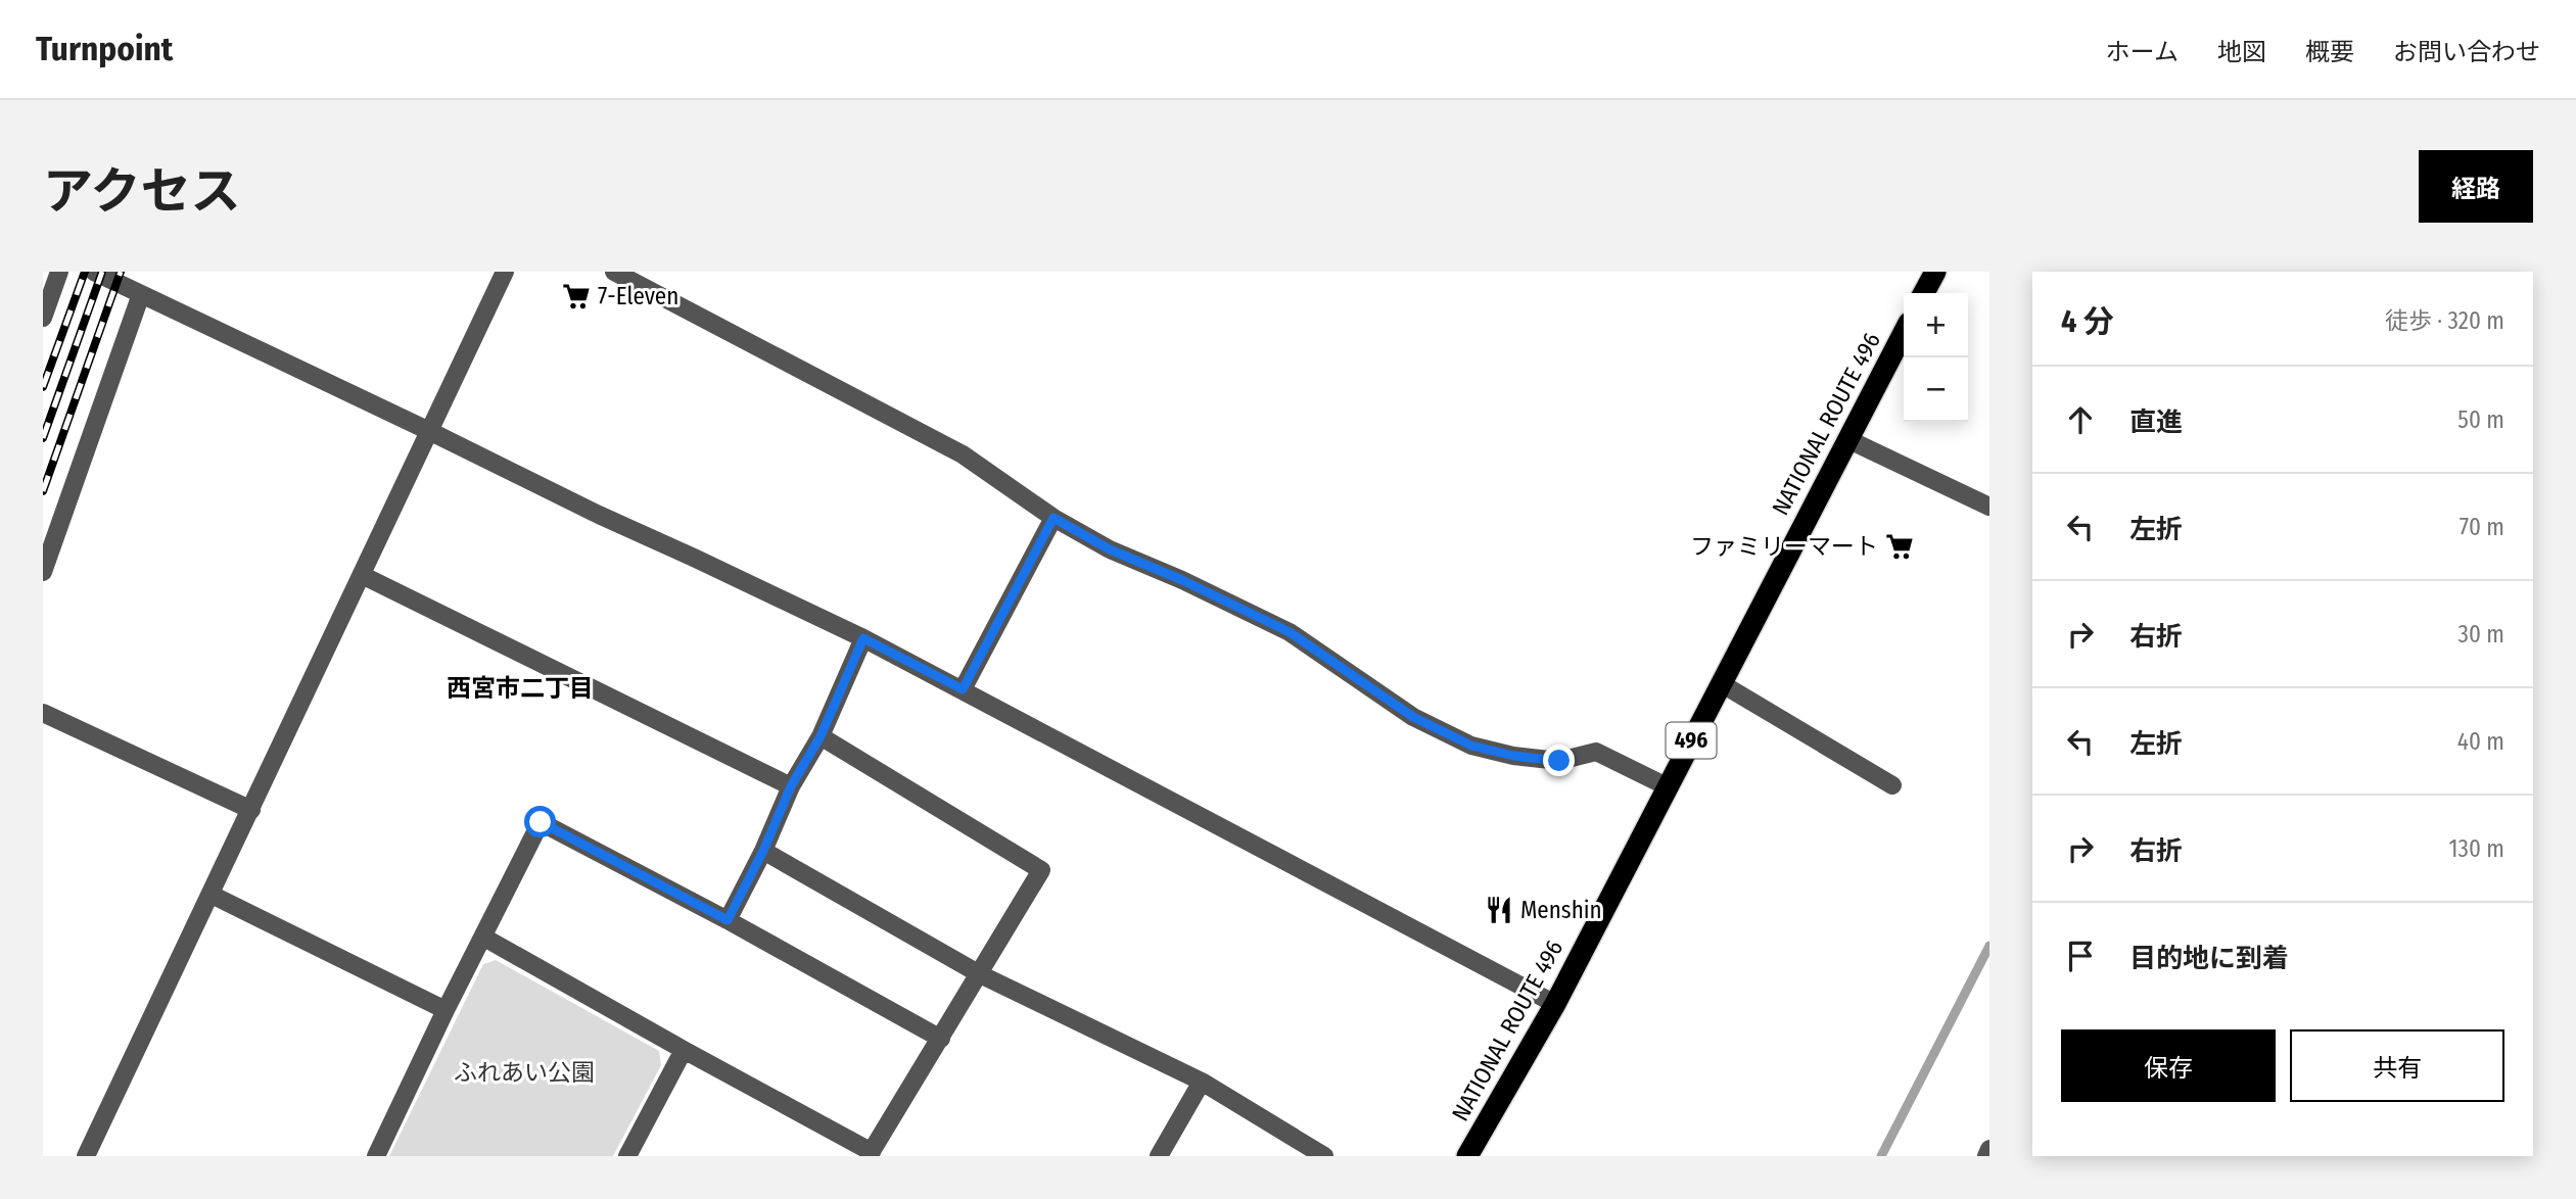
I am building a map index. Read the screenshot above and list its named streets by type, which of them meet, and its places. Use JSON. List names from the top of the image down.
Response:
{
  "streets": {
    "highway": ["NATIONAL ROUTE 496", "496"]
  },
  "districts": ["西宮市二丁目"],
  "parks": ["ふれあい公園"],
  "places": {
    "supermarket": ["7-Eleven", "ファミリーマート"],
    "restaurant": ["Menshin"]
  },
  "page": {
    "header": "Turnpoint",
    "nav": [
      "ホーム",
      "地図",
      "概要",
      "お問い合わせ"
    ],
    "title": "アクセス",
    "buttons": [
      "経路",
      ["保存", "共有"]
    ],
    "heading": ["4 分", "徒歩 · 320 m"],
    "map_buttons": ["+", "−"],
    "list": [
      ["直進", "50 m"],
      ["左折", "70 m"],
      ["右折", "30 m"],
      ["左折", "40 m"],
      ["右折", "130 m"],
      "目的地に到着"
    ]
  }
}
